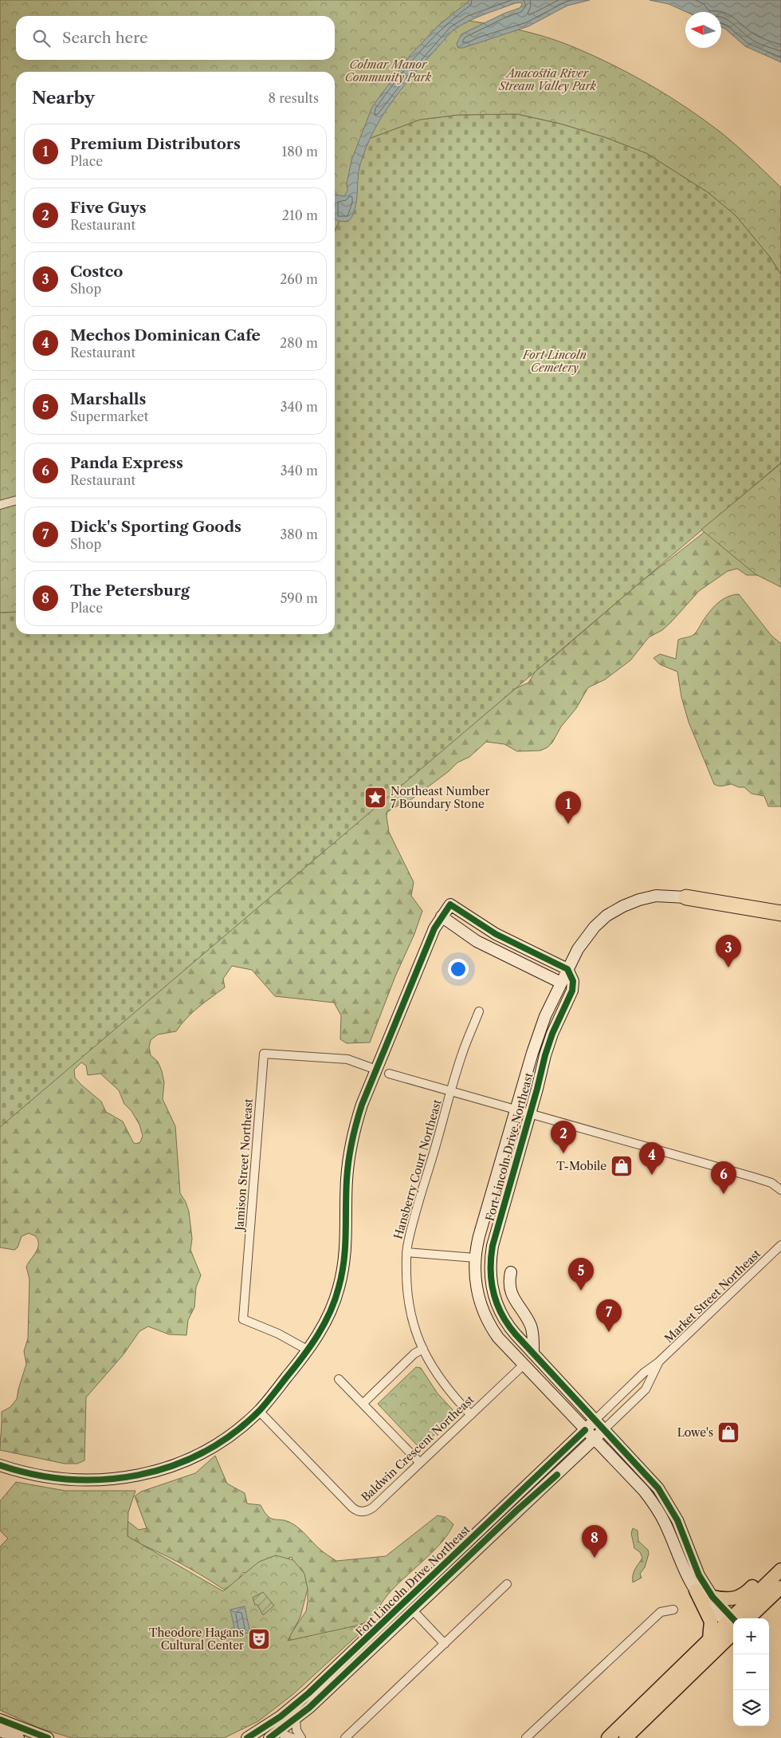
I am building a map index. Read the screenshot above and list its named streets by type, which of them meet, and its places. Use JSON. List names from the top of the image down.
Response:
{
  "streets": {
    "street": [
      "Fort Lincoln Drive Northeast",
      "Jamison Street Northeast",
      "Hansberry Court Northeast",
      "Market Street Northeast",
      "Baldwin Crescent Northeast"
    ]
  },
  "crossings": [
    ["Fort Lincoln Drive Northeast", "Market Street Northeast"],
    ["Fort Lincoln Drive Northeast", "Baldwin Crescent Northeast"],
    ["Hansberry Court Northeast", "Baldwin Crescent Northeast"]
  ],
  "parks": ["Colmar Manor Community Park", "Anacostia River Stream Valley Park", "Fort Lincoln Cemetery"],
  "places": {
    "place": ["Northeast Number 7 Boundary Stone"],
    "shop": ["T-Mobile", "Lowe's"],
    "theatre": ["Theodore Hagans Cultural Center"]
  },
  "north": "left",
  "page": {
    "search": "Search here",
    "heading": ["Nearby", "8 results"],
    "list": [
      {
        "mark": "1",
        "name": "Premium Distributors",
        "note": "Place",
        "value": "180 m"
      },
      {
        "mark": "2",
        "name": "Five Guys",
        "note": "Restaurant",
        "value": "210 m"
      },
      {
        "mark": "3",
        "name": "Costco",
        "note": "Shop",
        "value": "260 m"
      },
      {
        "mark": "4",
        "name": "Mechos Dominican Cafe",
        "note": "Restaurant",
        "value": "280 m"
      },
      {
        "mark": "5",
        "name": "Marshalls",
        "note": "Supermarket",
        "value": "340 m"
      },
      {
        "mark": "6",
        "name": "Panda Express",
        "note": "Restaurant",
        "value": "340 m"
      },
      {
        "mark": "7",
        "name": "Dick's Sporting Goods",
        "note": "Shop",
        "value": "380 m"
      },
      {
        "mark": "8",
        "name": "The Petersburg",
        "note": "Place",
        "value": "590 m"
      }
    ],
    "pins": [
      "1",
      "3",
      "2",
      "4",
      "6",
      "5",
      "7",
      "8"
    ],
    "map_buttons": ["+", "−"]
  }
}
